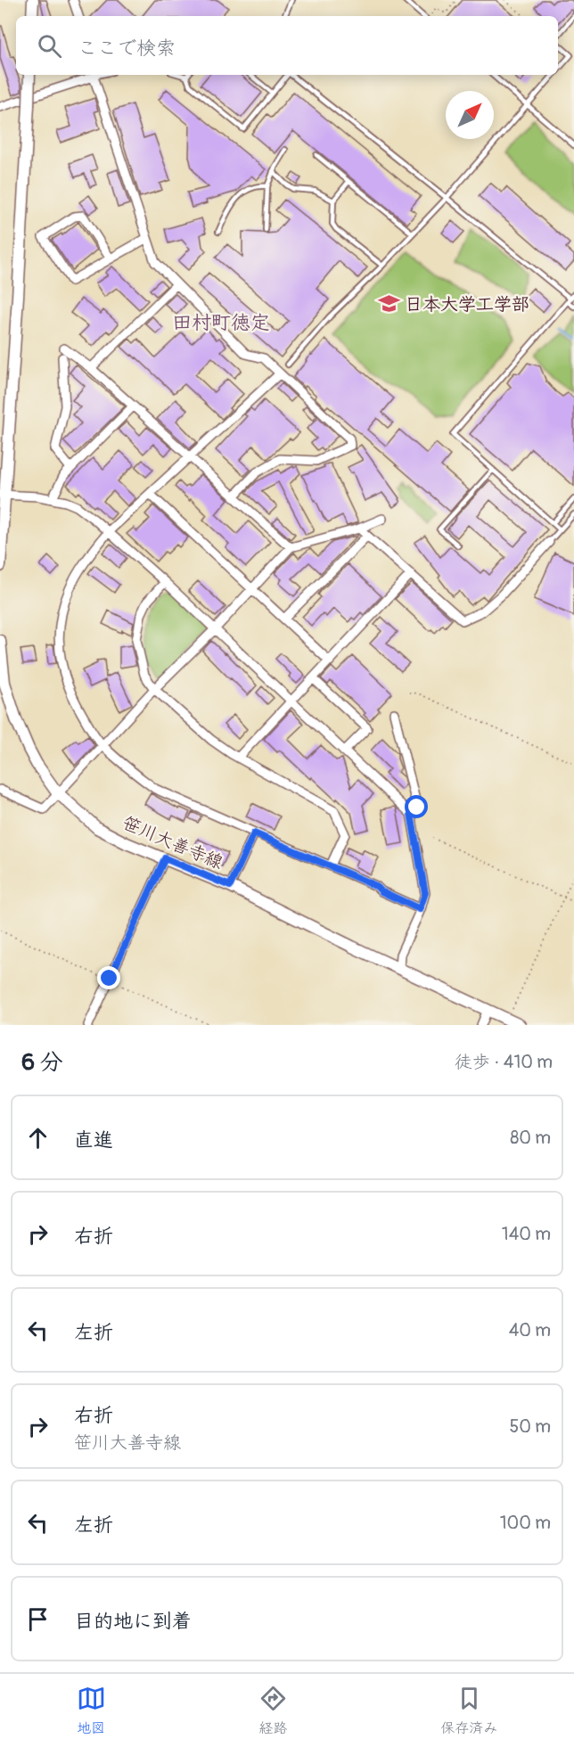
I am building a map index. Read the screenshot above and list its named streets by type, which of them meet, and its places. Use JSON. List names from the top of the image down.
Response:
{
  "streets": {
    "street": ["笹川大善寺線"]
  },
  "districts": ["田村町徳定"],
  "places": {
    "school or university": ["日本大学工学部"]
  },
  "north": "top right",
  "page": {
    "search": "ここで検索",
    "heading": ["6 分", "徒歩 · 410 m"],
    "list": [
      ["直進", "80 m"],
      ["右折", "140 m"],
      ["左折", "40 m"],
      ["右折", "笹川大善寺線", "50 m"],
      ["左折", "100 m"],
      "目的地に到着"
    ],
    "nav": ["地図", "経路", "保存済み"]
  }
}
